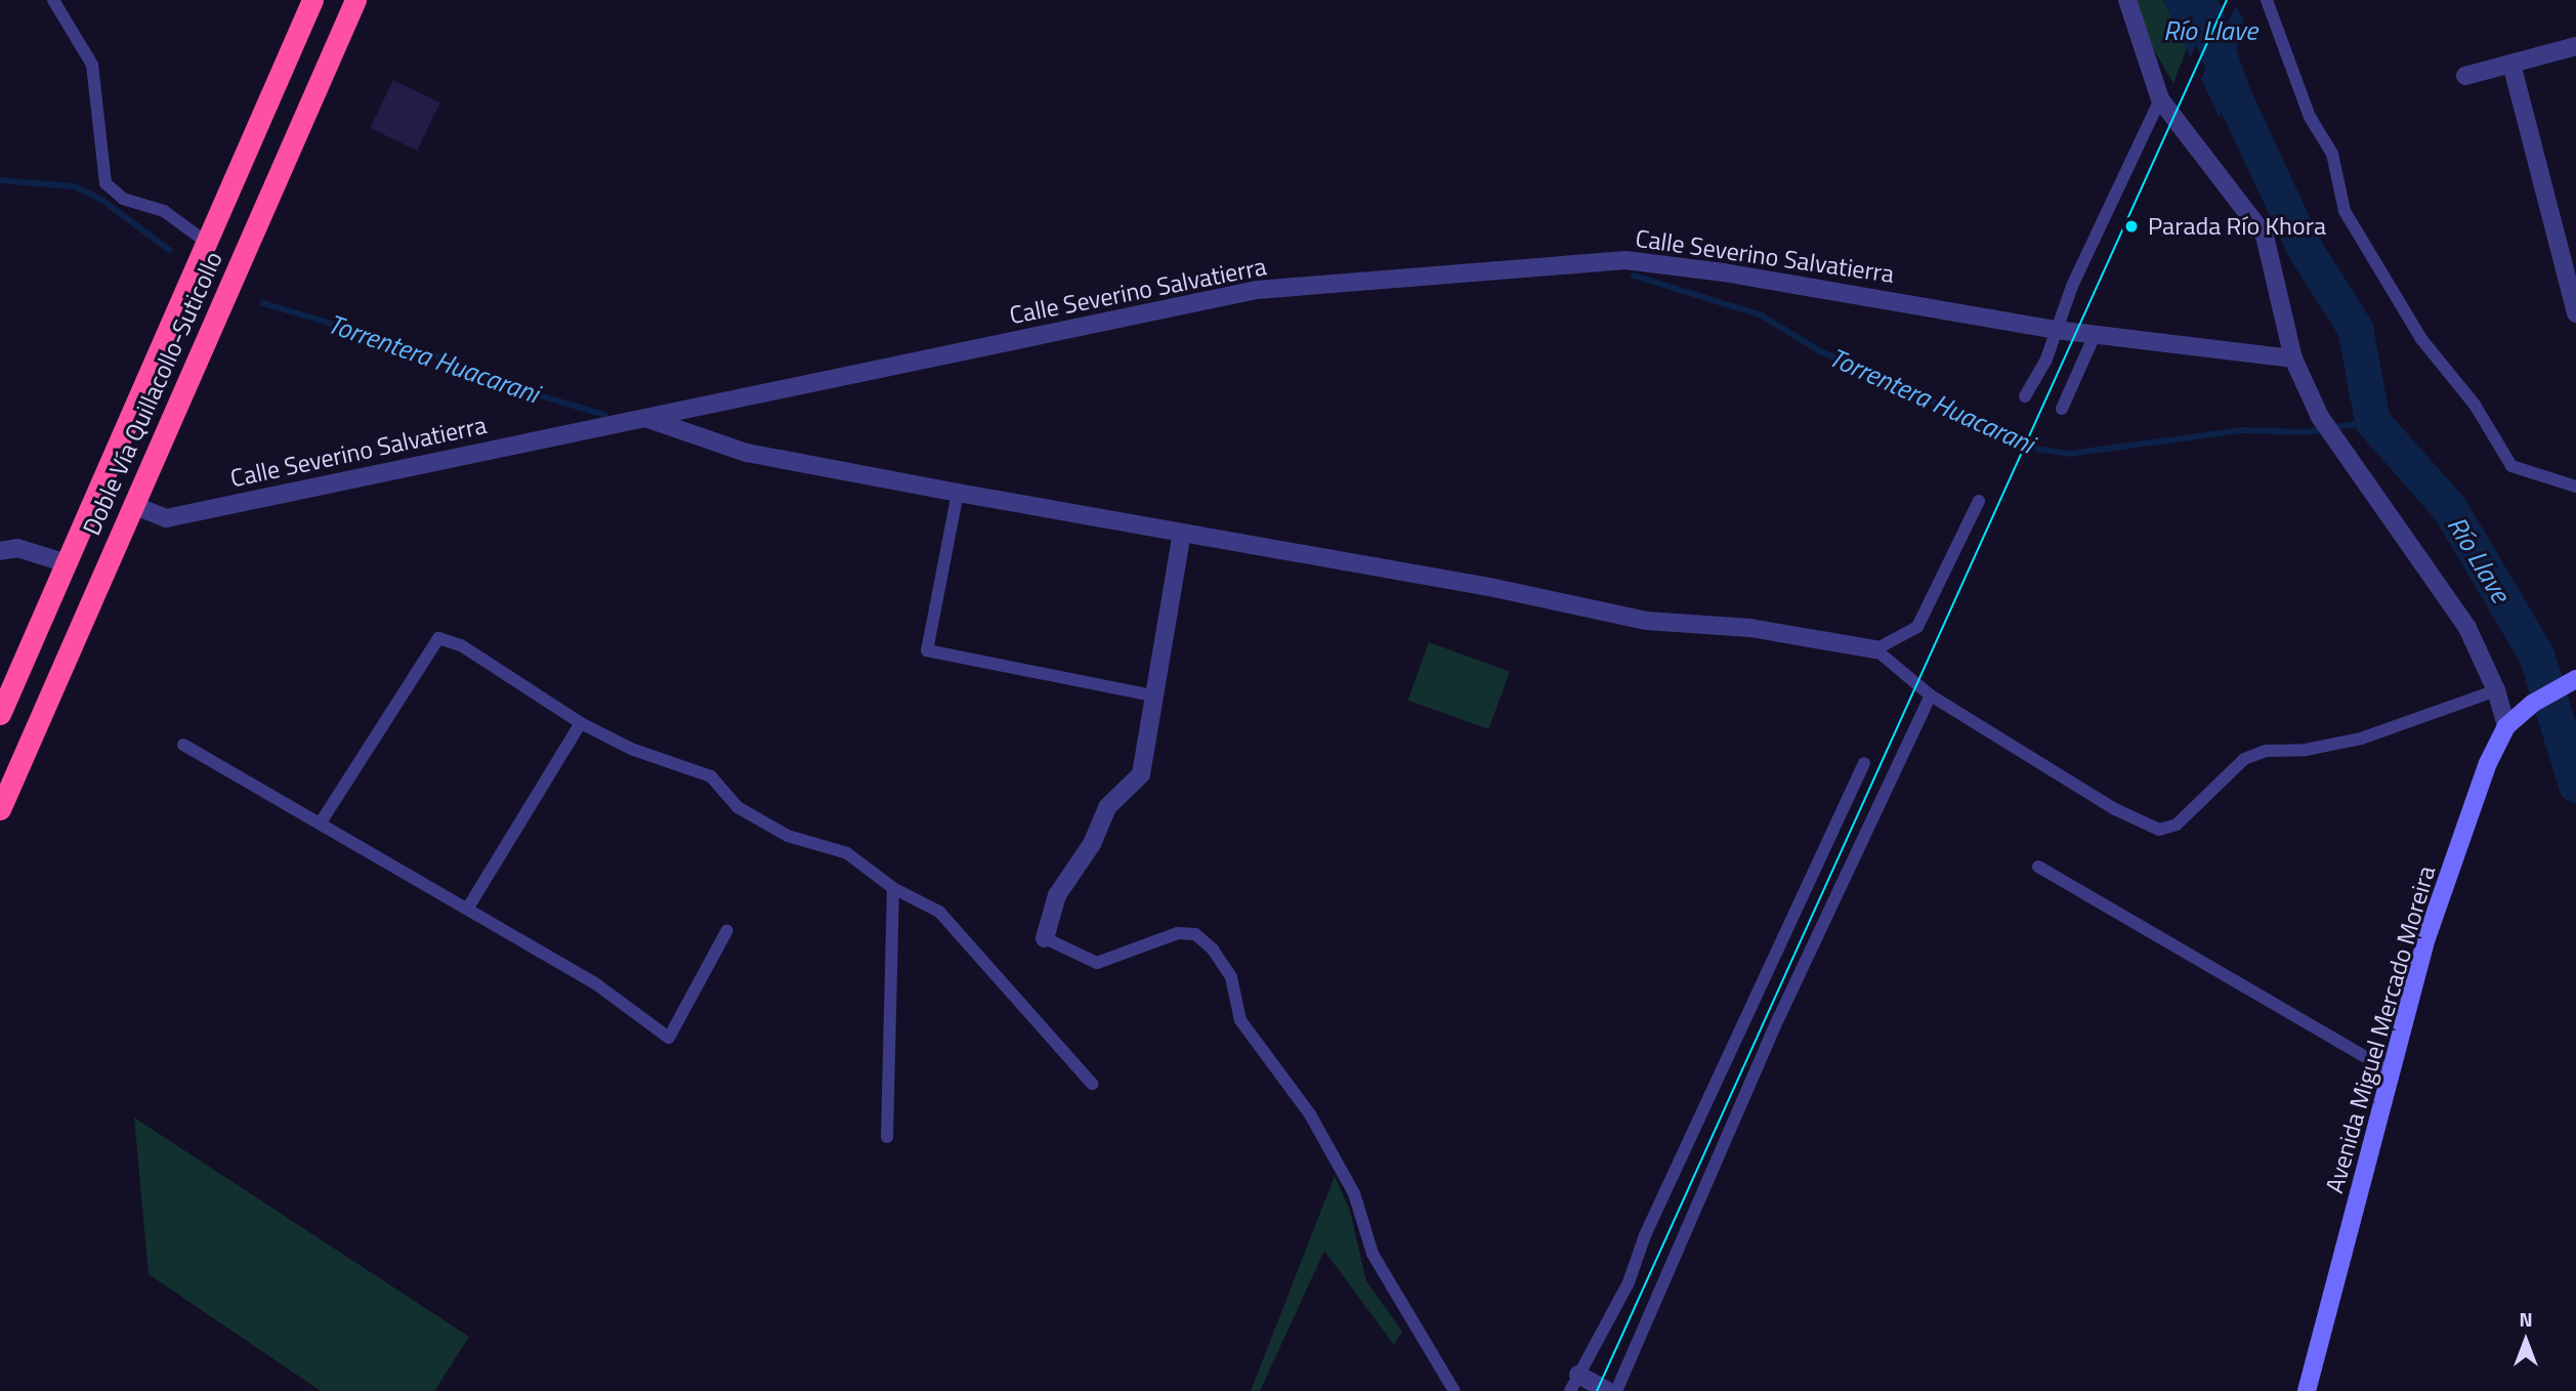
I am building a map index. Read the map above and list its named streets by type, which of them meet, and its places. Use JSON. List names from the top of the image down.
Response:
{
  "streets": {
    "highway": ["Doble Vía Quillacollo-Suticollo"],
    "main road": ["Avenida Miguel Mercado Moreira"],
    "street": ["Calle Severino Salvatierra"]
  },
  "crossings": [
    ["Calle Severino Salvatierra", "Doble Vía Quillacollo-Suticollo"]
  ],
  "water": ["Río Llave", "Torrentera Huacarani"],
  "places": ["Parada Río Khora"],
  "north": "top"
}
